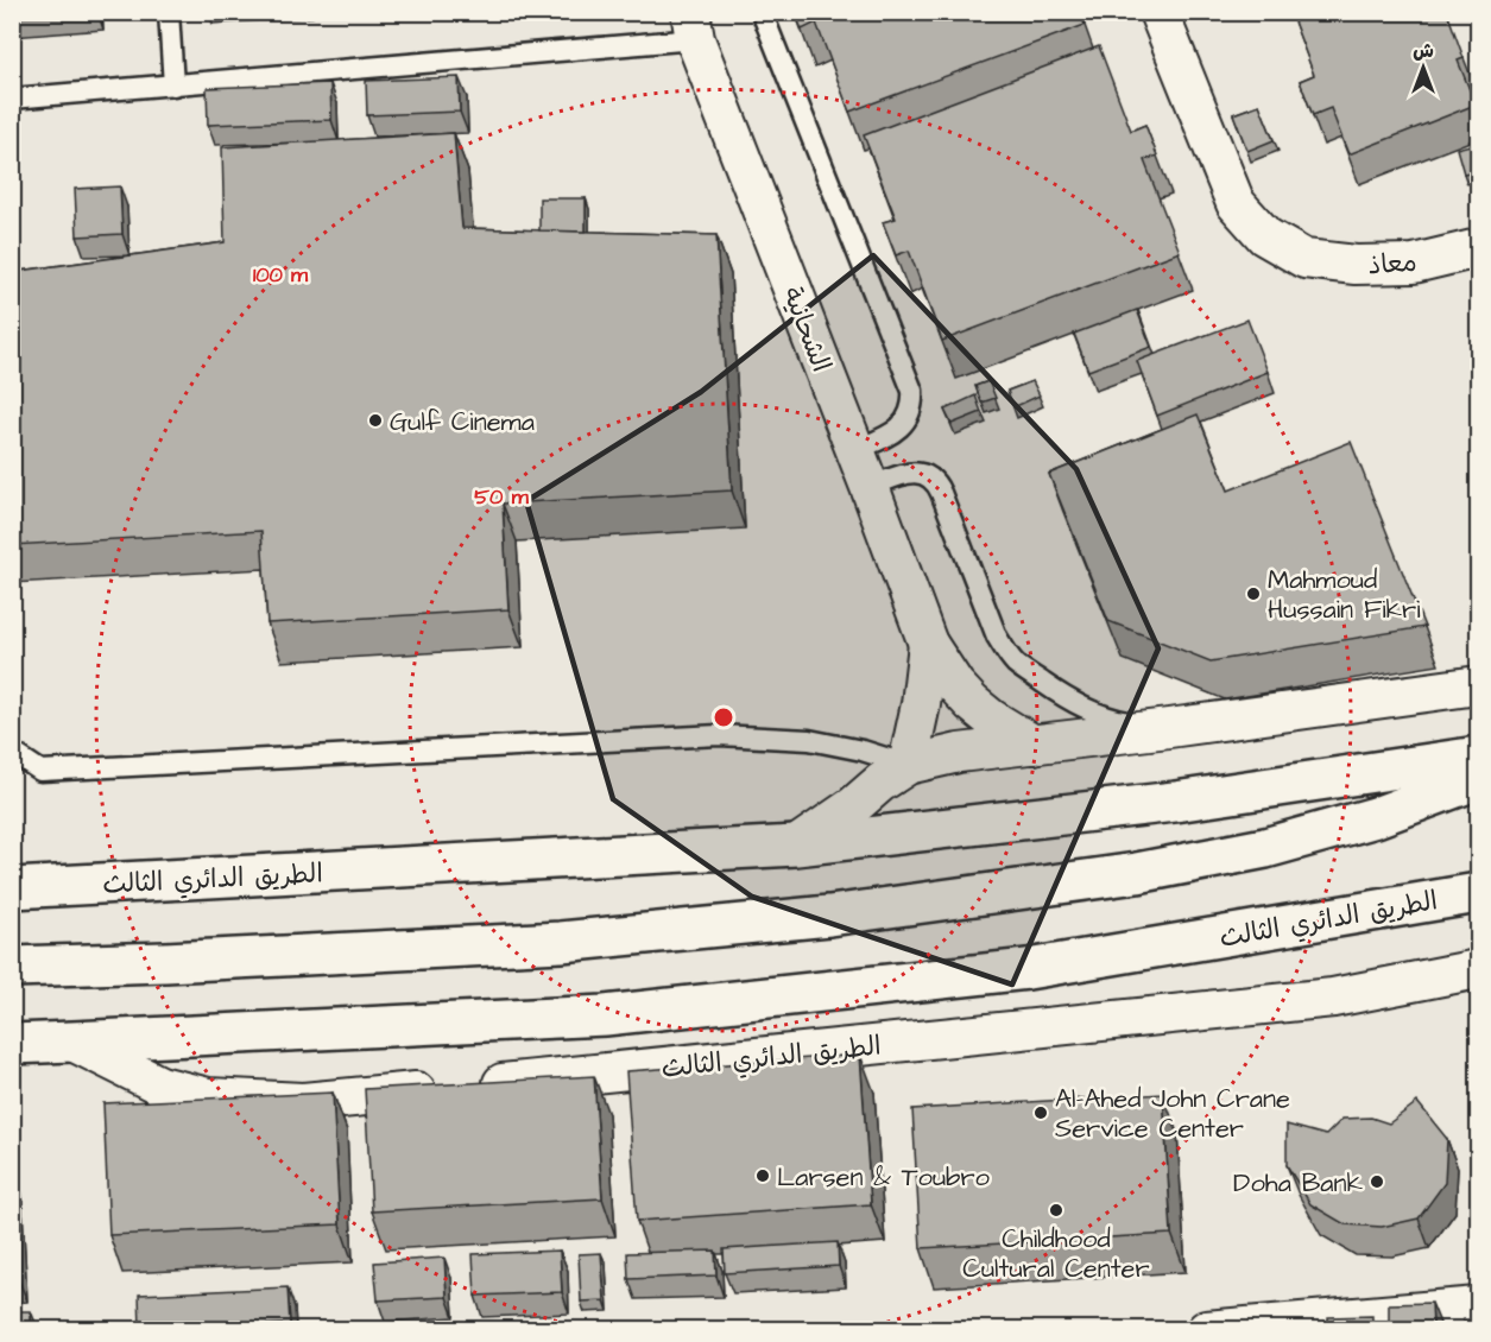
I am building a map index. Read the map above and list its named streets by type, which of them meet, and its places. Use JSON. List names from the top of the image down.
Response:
{
  "streets": {
    "highway": ["الطريق الدائري الثالث"],
    "street": ["معاذ", "الشحانية"]
  },
  "places": [
    "Gulf Cinema",
    "Mahmoud Hussain Fikri",
    "Al-Ahed John Crane Service Center",
    "Larsen & Toubro",
    "Doha Bank",
    "Childhood Cultural Center"
  ],
  "north": "top",
  "rings": ["100 m", "50 m"]
}
